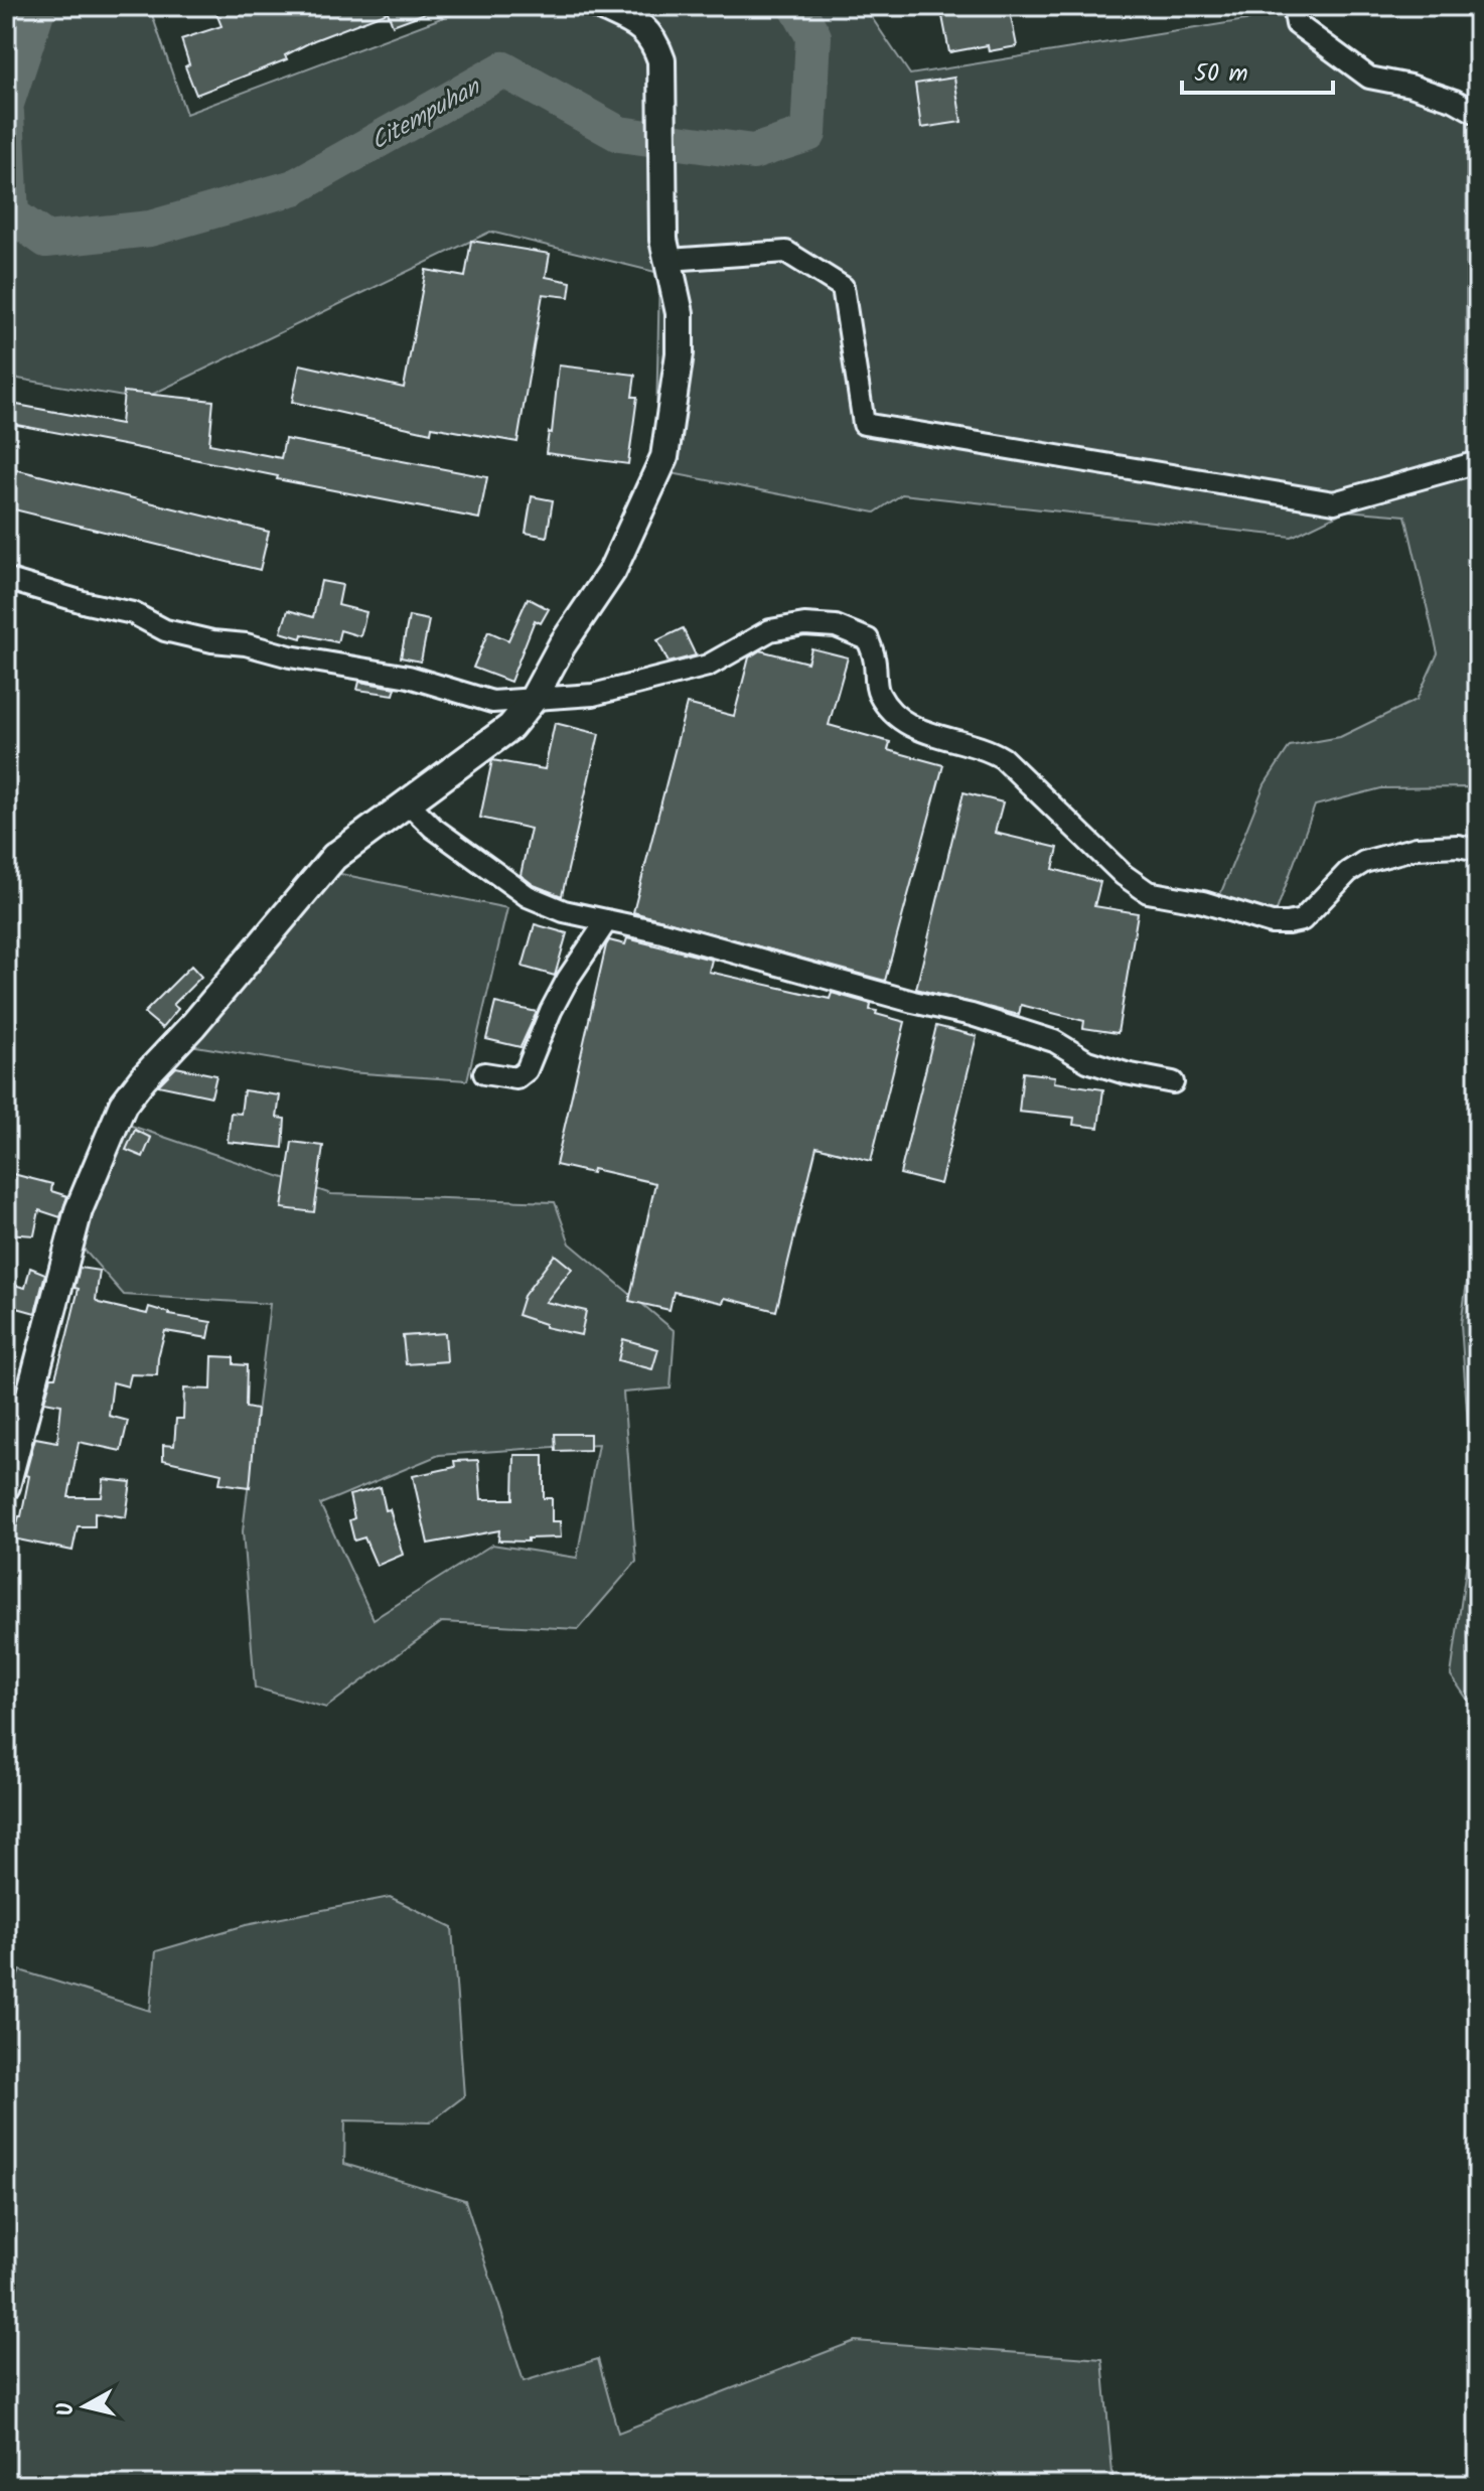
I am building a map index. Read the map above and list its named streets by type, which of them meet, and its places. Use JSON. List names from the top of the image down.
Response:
{
  "water": ["Citempuhan"],
  "scale_bar": "50 m",
  "north": "left"
}
